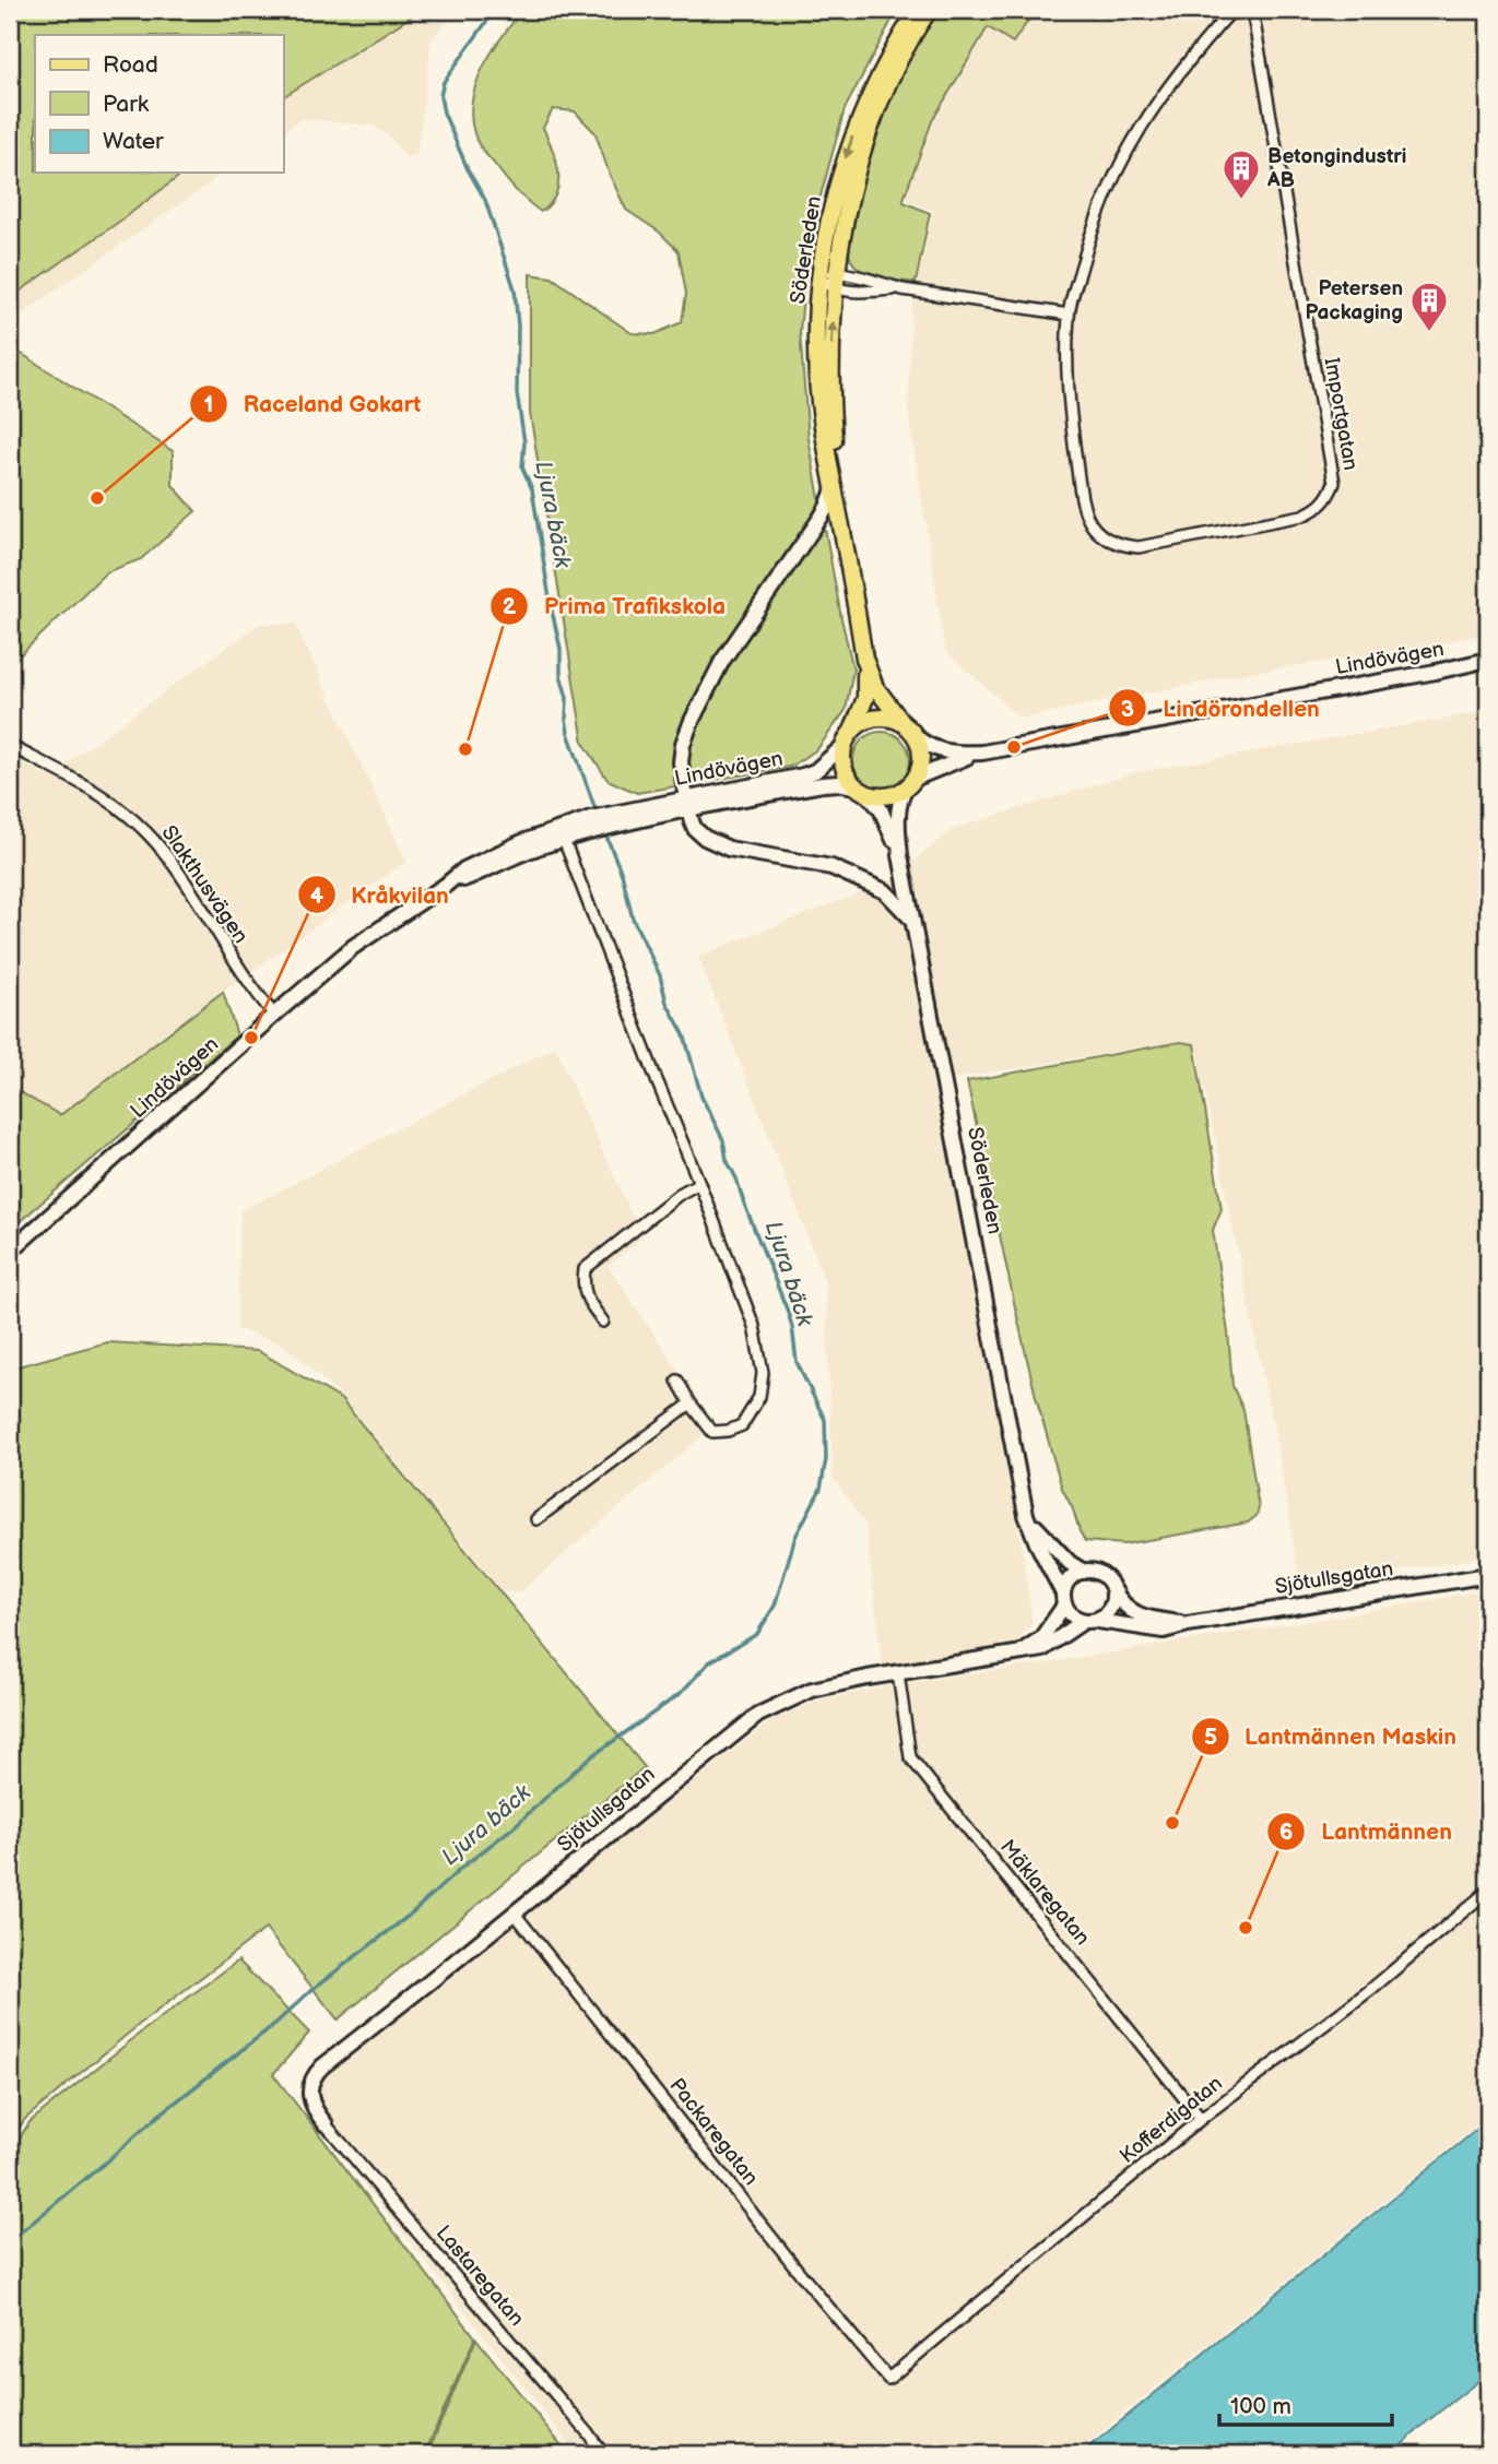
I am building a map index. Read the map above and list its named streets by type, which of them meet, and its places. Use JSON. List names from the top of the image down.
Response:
{
  "streets": {
    "main road": ["Söderleden", "Lindövägen", "Sjötullsgatan"],
    "street": [
      "Importgatan",
      "Slakthusvägen",
      "Mäklaregatan",
      "Kofferdigatan",
      "Packaregatan",
      "Lastaregatan"
    ]
  },
  "crossings": [
    ["Söderleden", "Lindövägen"],
    ["Söderleden", "Sjötullsgatan"],
    ["Lindövägen", "Slakthusvägen"],
    ["Sjötullsgatan", "Mäklaregatan"],
    ["Sjötullsgatan", "Packaregatan"],
    ["Sjötullsgatan", "Lastaregatan"],
    ["Mäklaregatan", "Kofferdigatan"],
    ["Kofferdigatan", "Packaregatan"]
  ],
  "water": ["Ljura bäck"],
  "places": {
    "building": ["Betongindustri AB", "Petersen Packaging"],
    "other": [
      "Raceland Gokart",
      "Lindörondellen",
      "Prima Trafikskola",
      "Kråkvilan",
      "Lantmännen Maskin",
      "Lantmännen"
    ]
  },
  "legend": ["Road", "Park", "Water"],
  "scale_bar": "100 m"
}
